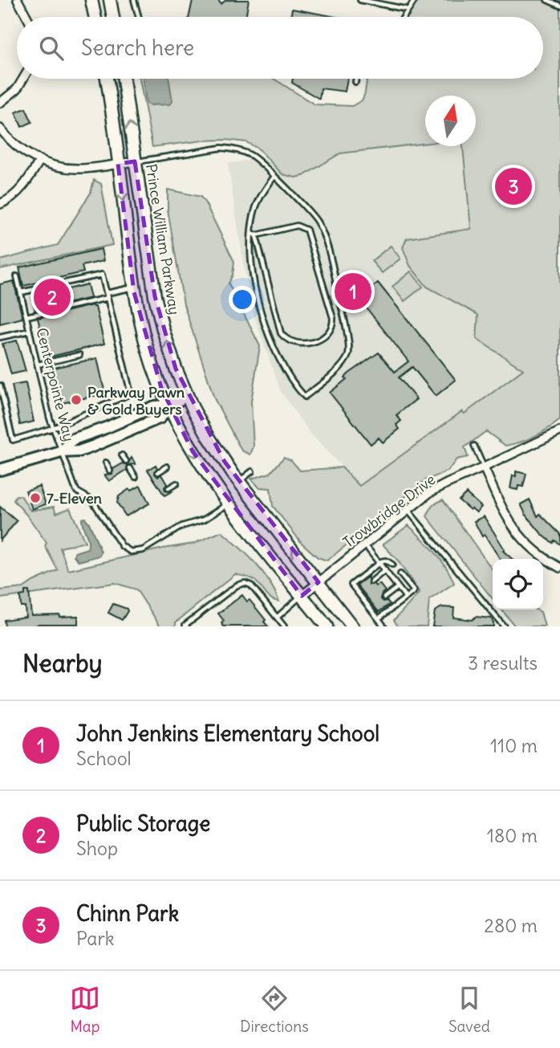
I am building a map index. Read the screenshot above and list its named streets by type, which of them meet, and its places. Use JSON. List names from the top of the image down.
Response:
{
  "streets": {
    "highway": ["Prince William Parkway"],
    "street": ["Trowbridge Drive"],
    "lane": ["Centerpointe Way"]
  },
  "crossings": [
    ["Prince William Parkway", "Trowbridge Drive"]
  ],
  "places": ["Parkway Pawn & Gold Buyers", "7-Eleven"],
  "north": "top",
  "page": {
    "search": "Search here",
    "pins": ["3", "1", "2"],
    "heading": ["Nearby", "3 results"],
    "list": [
      {
        "mark": "1",
        "name": "John Jenkins Elementary School",
        "note": "School",
        "value": "110 m"
      },
      {
        "mark": "2",
        "name": "Public Storage",
        "note": "Shop",
        "value": "180 m"
      },
      {
        "mark": "3",
        "name": "Chinn Park",
        "note": "Park",
        "value": "280 m"
      }
    ],
    "nav": ["Map", "Directions", "Saved"]
  }
}
